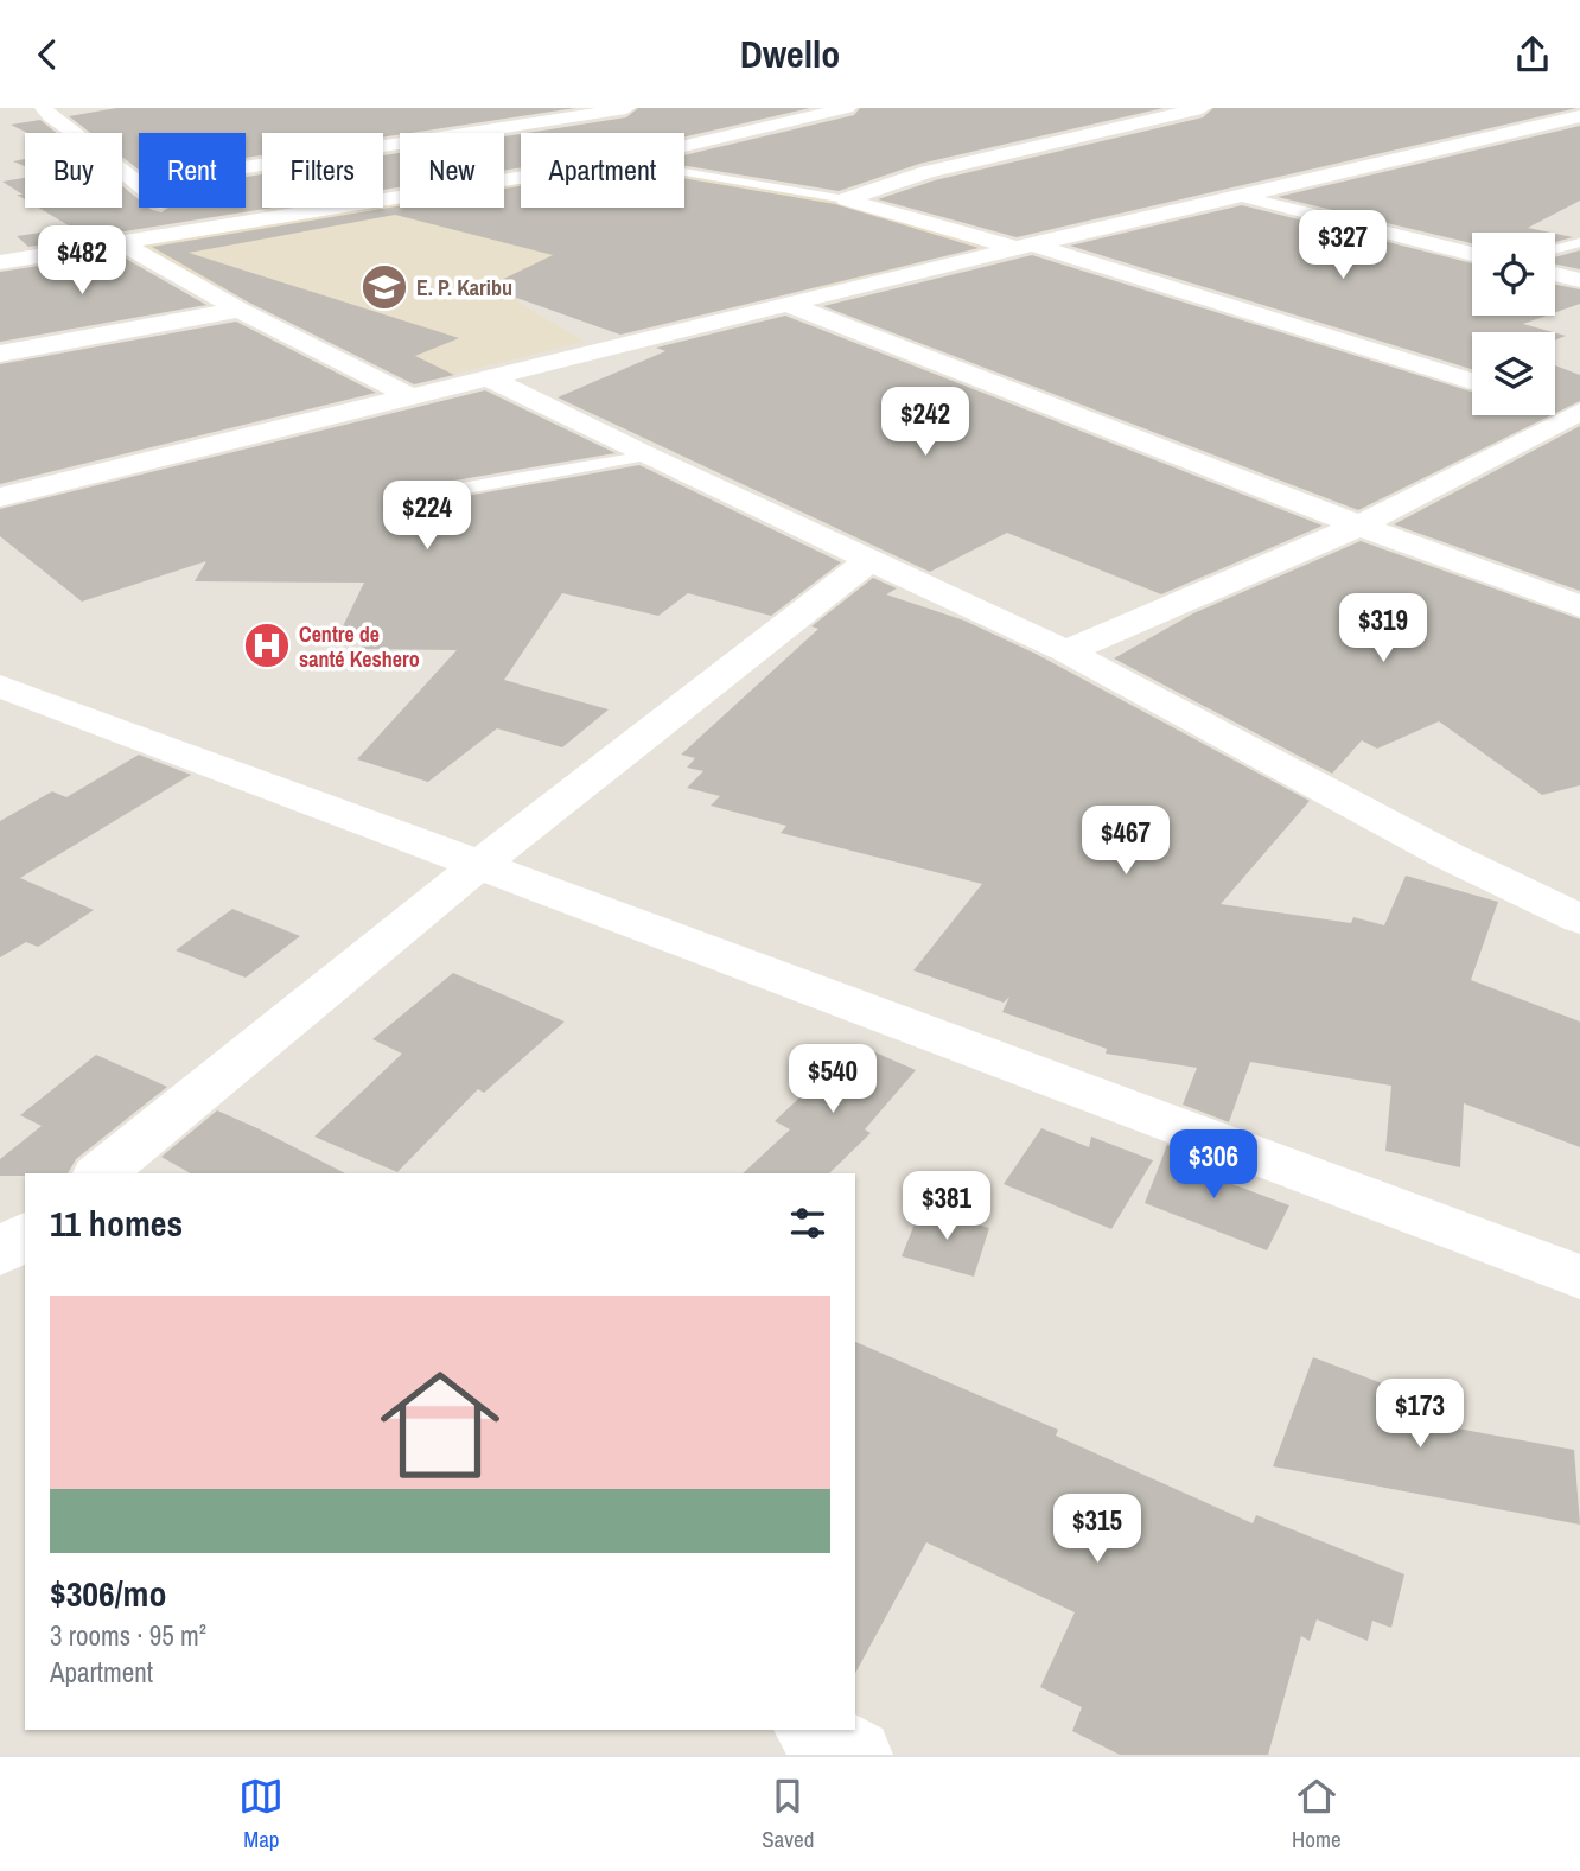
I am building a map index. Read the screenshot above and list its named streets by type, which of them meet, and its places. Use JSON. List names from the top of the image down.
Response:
{
  "places": {
    "school or university": ["E. P. Karibu"],
    "hospital": ["Centre de santé Keshero"]
  },
  "page": {
    "header": "Dwello",
    "chip": [
      "Buy",
      "Rent",
      "Filters",
      "New",
      "Apartment"
    ],
    "price": [
      "$327",
      "$482",
      "$242",
      "$224",
      "$319",
      "$467",
      "$540",
      "$306",
      "$381",
      "$173",
      "$315"
    ],
    "heading": "11 homes",
    "list": [
      {
        "name": "$306/mo",
        "note": "3 rooms · 95 m² · Apartment"
      }
    ],
    "tabs": ["Map", "Saved", "Home"]
  }
}
